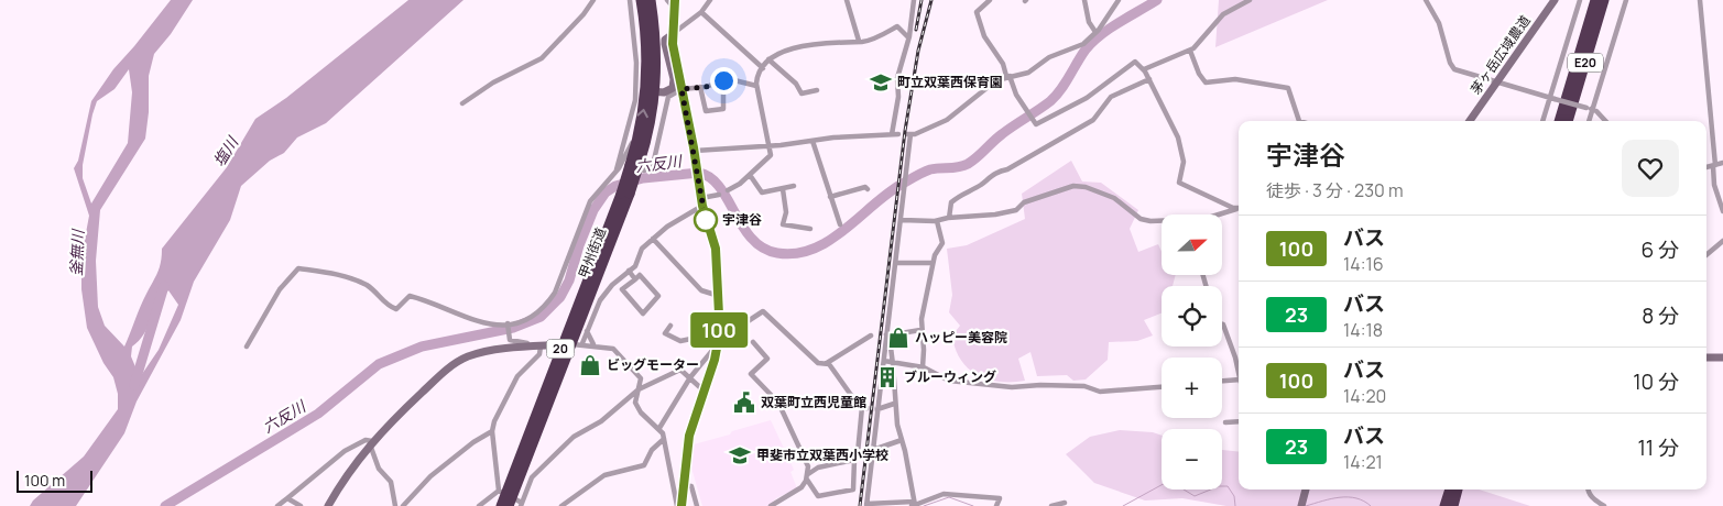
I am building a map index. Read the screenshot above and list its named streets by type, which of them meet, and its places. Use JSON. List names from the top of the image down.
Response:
{
  "streets": {
    "highway": ["E20", "甲州街道", "20"],
    "street": ["茅ヶ岳広域農道"]
  },
  "water": ["塩川", "六反川", "釜無川"],
  "places": {
    "school or university": ["町立双葉西保育園", "甲斐市立双葉西小学校"],
    "other": ["宇津谷"],
    "shop": ["ハッピー美容院", "ビッグモーター"],
    "building": ["ブルーウィング"],
    "public building": ["双葉町立西児童館"]
  },
  "lines": ["bus line 100"],
  "scale_bar": "100 m",
  "north": "right",
  "page": {
    "on_map": "100",
    "heading": ["宇津谷", "徒歩 · 3 分 · 230 m"],
    "map_buttons": ["+", "−"],
    "list": [
      {
        "mark": "100",
        "name": "バス",
        "note": "14:16",
        "value": "6 分"
      },
      {
        "mark": "23",
        "name": "バス",
        "note": "14:18",
        "value": "8 分"
      },
      {
        "mark": "100",
        "name": "バス",
        "note": "14:20",
        "value": "10 分"
      },
      {
        "mark": "23",
        "name": "バス",
        "note": "14:21",
        "value": "11 分"
      }
    ],
    "scale": "100 m"
  }
}
